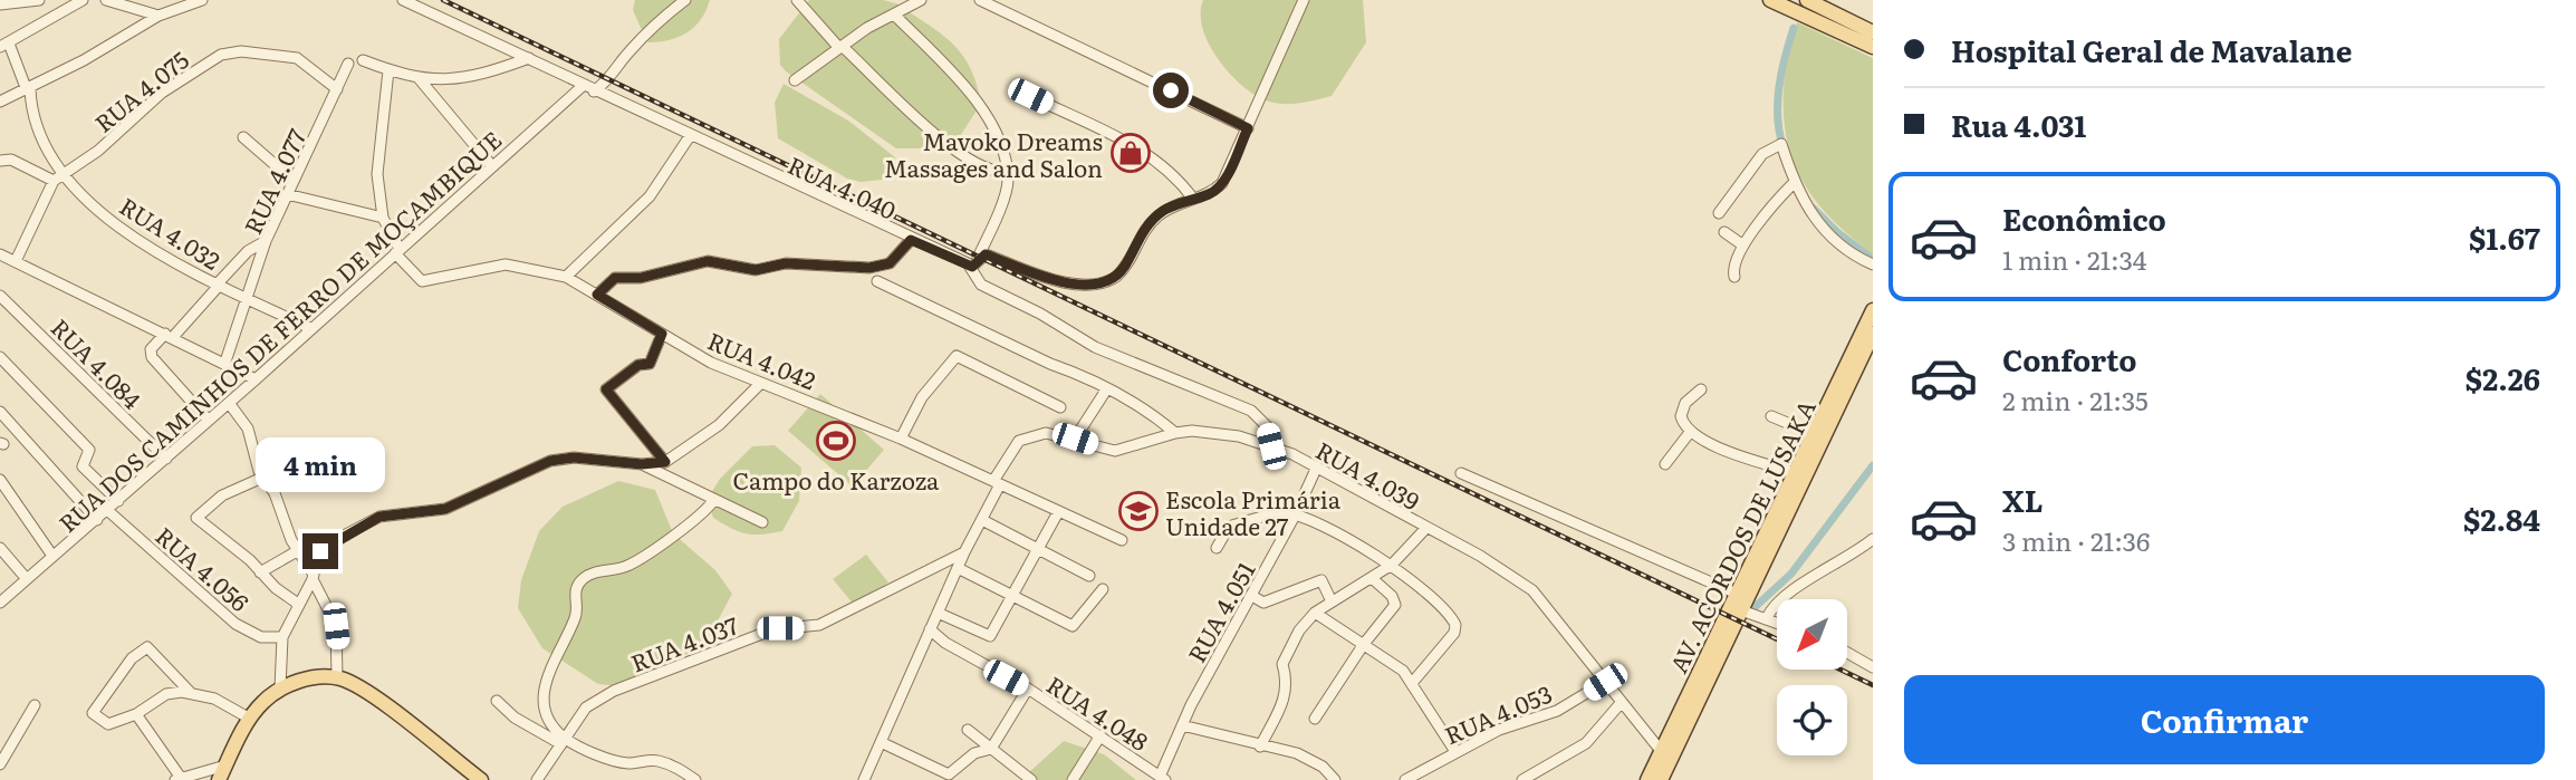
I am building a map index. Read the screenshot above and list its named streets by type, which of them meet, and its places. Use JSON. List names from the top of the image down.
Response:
{
  "streets": {
    "main road": ["AV. ACORDOS DE LUSAKA"],
    "street": [
      "RUA 4.075",
      "RUA 4.077",
      "RUA 4.040",
      "RUA 4.032",
      "RUA DOS CAMINHOS DE FERRO DE MOÇAMBIQUE",
      "RUA 4.042",
      "RUA 4.084",
      "RUA 4.039",
      "RUA 4.056",
      "RUA 4.051",
      "RUA 4.037",
      "RUA 4.048",
      "RUA 4.053"
    ]
  },
  "crossings": [
    ["RUA 4.075", "RUA 4.077"],
    ["RUA 4.075", "RUA 4.032"],
    ["RUA 4.077", "RUA 4.032"],
    ["RUA 4.040", "RUA DOS CAMINHOS DE FERRO DE MOÇAMBIQUE"],
    ["RUA 4.040", "RUA 4.039"],
    ["RUA 4.032", "RUA DOS CAMINHOS DE FERRO DE MOÇAMBIQUE"],
    ["RUA DOS CAMINHOS DE FERRO DE MOÇAMBIQUE", "RUA 4.042"],
    ["RUA DOS CAMINHOS DE FERRO DE MOÇAMBIQUE", "RUA 4.084"],
    ["RUA DOS CAMINHOS DE FERRO DE MOÇAMBIQUE", "RUA 4.056"],
    ["RUA 4.042", "RUA 4.039"],
    ["RUA 4.039", "AV. ACORDOS DE LUSAKA"],
    ["RUA 4.039", "RUA 4.051"],
    ["RUA 4.039", "RUA 4.037"],
    ["RUA 4.039", "RUA 4.048"],
    ["RUA 4.039", "RUA 4.053"],
    ["RUA 4.051", "RUA 4.048"]
  ],
  "places": {
    "shop": ["Mavoko Dreams Massages and Salon"],
    "sports": ["Campo do Karzoza"],
    "school or university": ["Escola Primária Unidade 27"]
  },
  "north": "bottom left",
  "page": {
    "banner": ["Hospital Geral de Mavalane", "Rua 4.031"],
    "list": [
      {
        "name": "Econômico",
        "note": "1 min · 21:34",
        "value": "$1.67"
      },
      {
        "name": "Conforto",
        "note": "2 min · 21:35",
        "value": "$2.26"
      },
      {
        "name": "XL",
        "note": "3 min · 21:36",
        "value": "$2.84"
      }
    ],
    "bubble": "4 min",
    "buttons": "Confirmar"
  }
}
